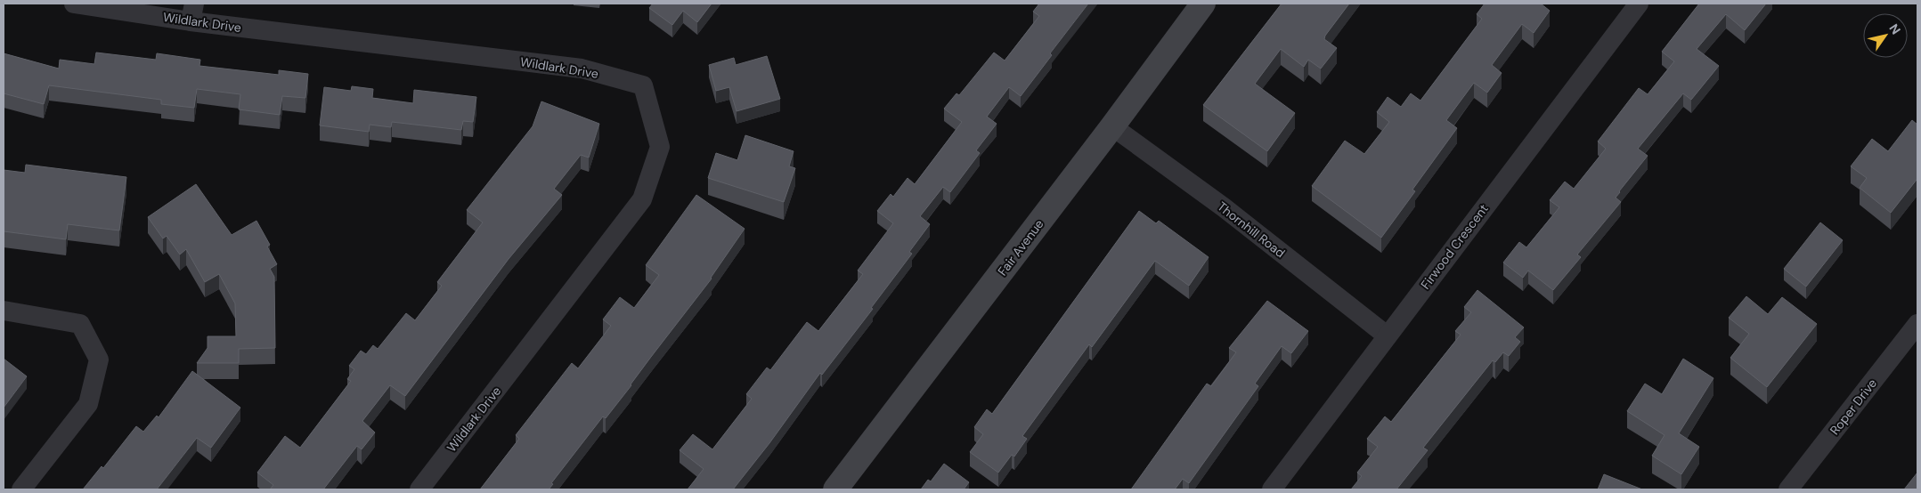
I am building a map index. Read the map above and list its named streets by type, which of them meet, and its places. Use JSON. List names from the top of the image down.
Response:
{
  "streets": {
    "street": [
      "Wildlark Drive",
      "Thornhill Road",
      "Firwood Crescent",
      "Fair Avenue",
      "Roper Drive"
    ]
  },
  "crossings": [
    ["Thornhill Road", "Firwood Crescent"],
    ["Thornhill Road", "Fair Avenue"]
  ],
  "north": "top right"
}
